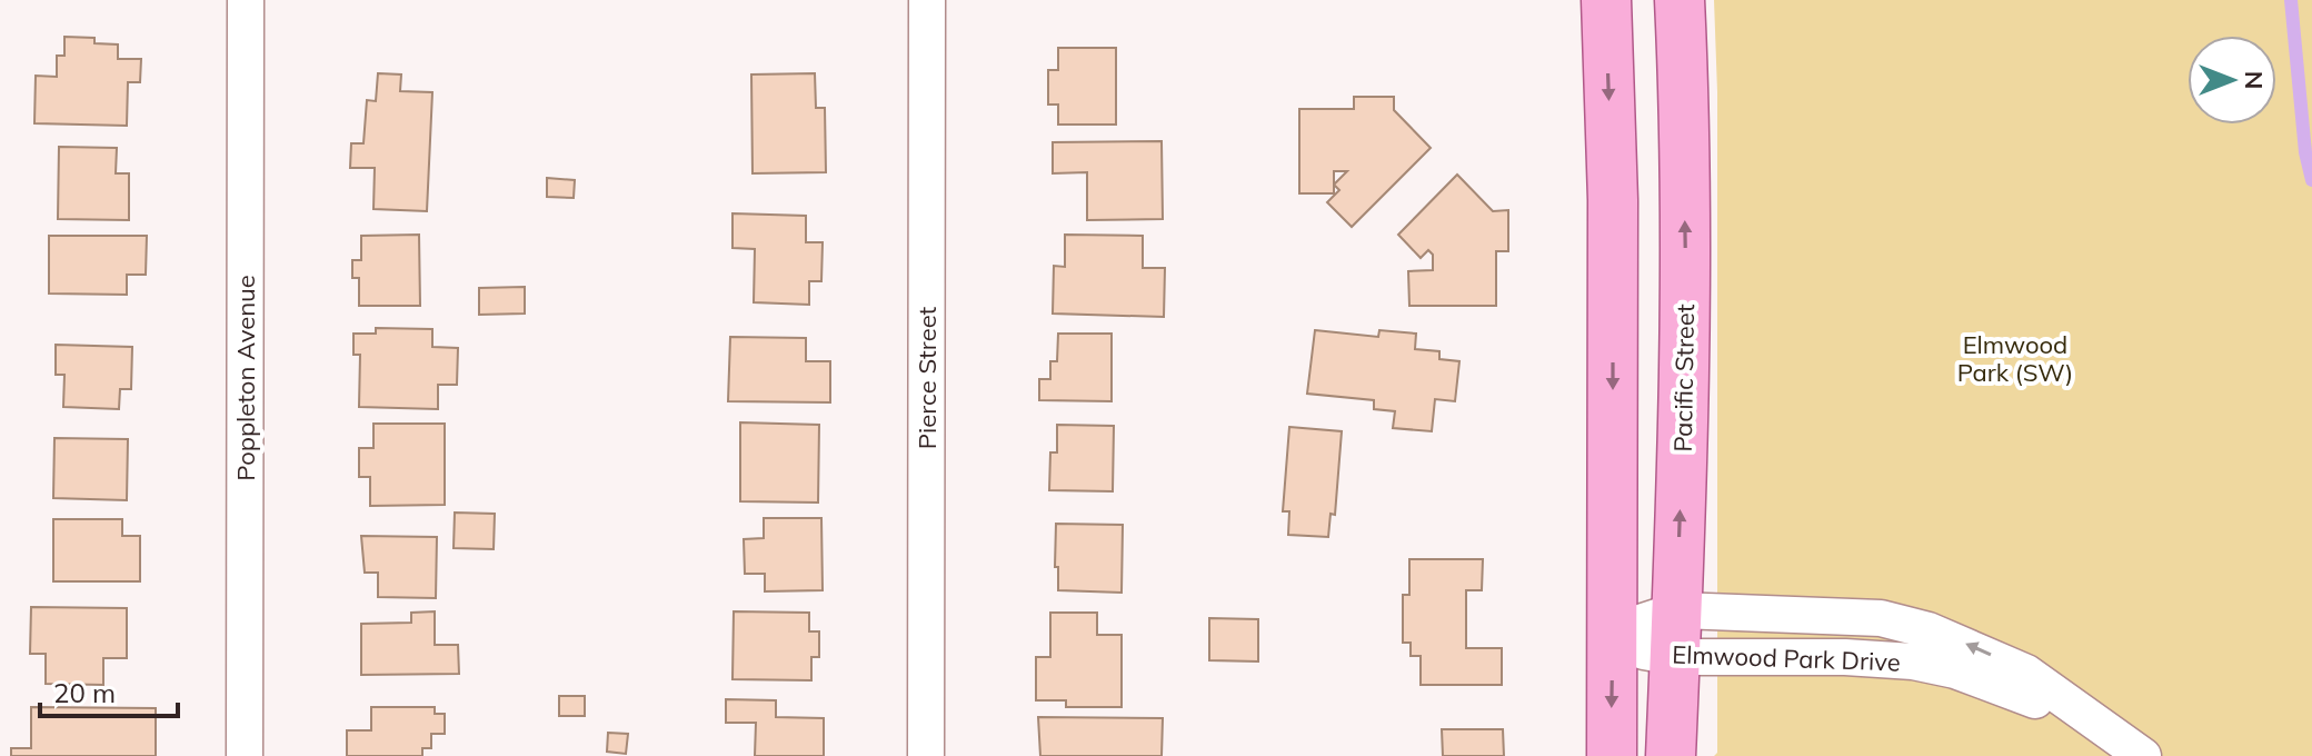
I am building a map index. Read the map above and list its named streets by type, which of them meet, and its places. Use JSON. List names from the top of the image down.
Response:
{
  "streets": {
    "main road": ["Pacific Street"],
    "street": ["Poppleton Avenue", "Pierce Street", "Elmwood Park Drive"]
  },
  "crossings": [
    ["Pacific Street", "Elmwood Park Drive"]
  ],
  "parks": ["Elmwood Park (SW)"],
  "scale_bar": "20 m",
  "north": "right"
}
